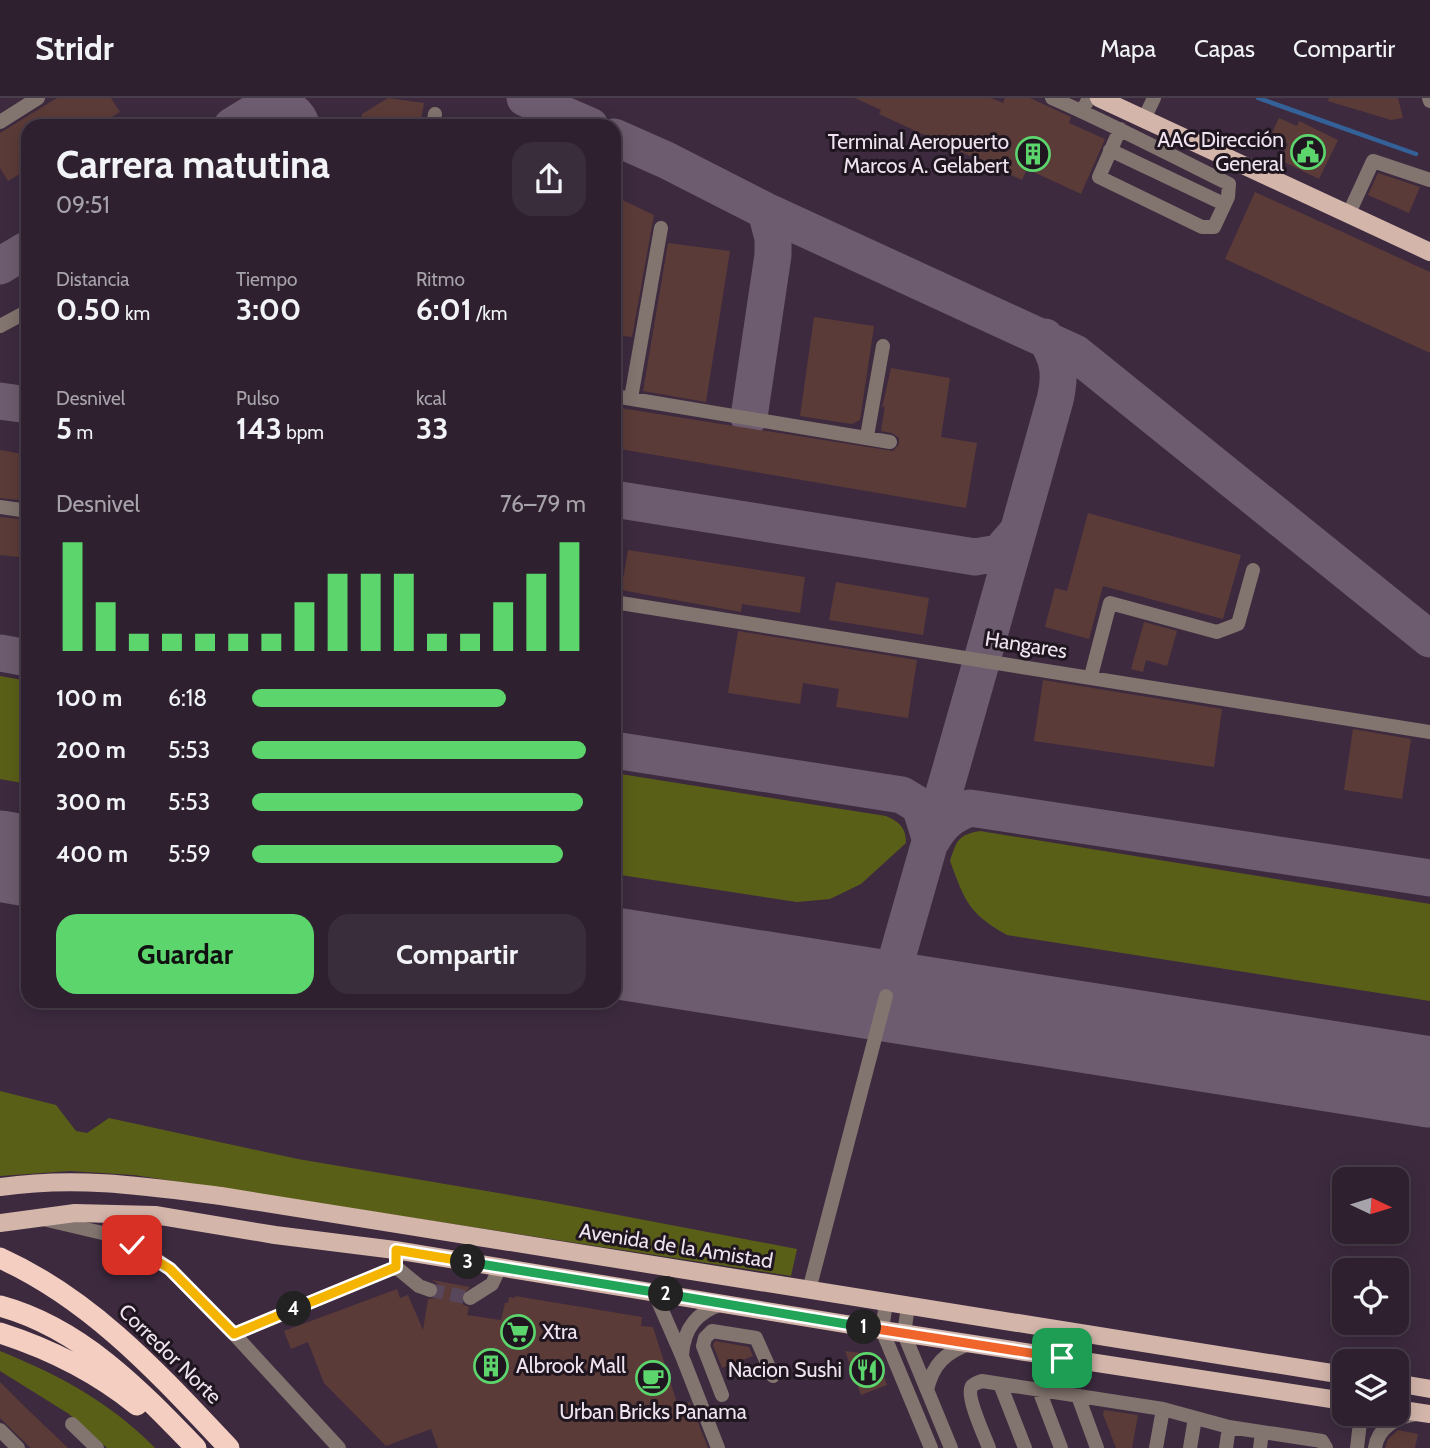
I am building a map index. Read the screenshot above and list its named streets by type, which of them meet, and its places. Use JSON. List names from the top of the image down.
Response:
{
  "streets": {
    "highway": ["Corredor Norte"],
    "main road": ["Avenida de la Amistad"],
    "lane": ["Hangares"]
  },
  "places": {
    "public building": ["AAC Dirección General"],
    "building": ["Terminal Aeropuerto Marcos A. Gelabert", "Albrook Mall"],
    "supermarket": ["Xtra"],
    "restaurant": ["Nacion Sushi"],
    "cafe": ["Urban Bricks Panama"]
  },
  "north": "right",
  "page": {
    "header": "Stridr",
    "nav": ["Mapa", "Capas", "Compartir"],
    "heading": ["Carrera matutina", "09:51"],
    "stats": [
      ["Distancia", "0.50 km"],
      ["Tiempo", "3:00"],
      ["Ritmo", "6:01 /km"],
      ["Desnivel", "5 m"],
      ["Pulso", "143 bpm"],
      ["kcal", "33"]
    ],
    "chart": ["Desnivel", "76–79 m"],
    "list": [
      {
        "name": "100 m",
        "note": "6:18"
      },
      {
        "name": "200 m",
        "note": "5:53"
      },
      {
        "name": "300 m",
        "note": "5:53"
      },
      {
        "name": "400 m",
        "note": "5:59"
      }
    ],
    "buttons": ["Guardar", "Compartir"],
    "pins": [
      "3",
      "2",
      "4",
      "1"
    ]
  }
}
